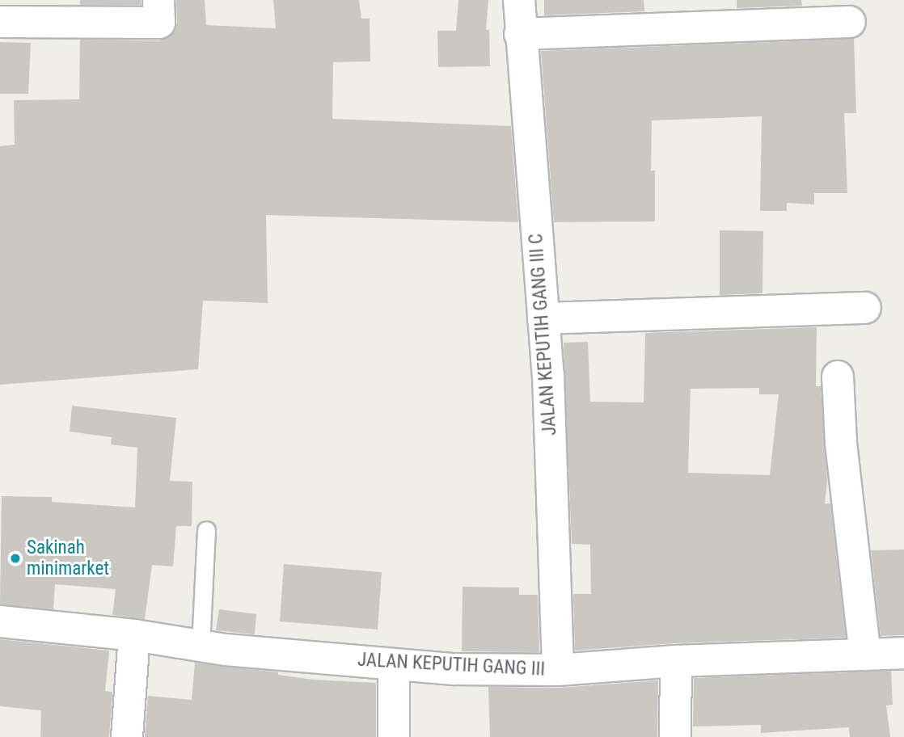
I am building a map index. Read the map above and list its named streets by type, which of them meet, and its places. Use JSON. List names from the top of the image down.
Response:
{
  "streets": {
    "street": ["JALAN KEPUTIH GANG III C", "JALAN KEPUTIH GANG III"]
  },
  "crossings": [
    ["JALAN KEPUTIH GANG III C", "JALAN KEPUTIH GANG III"]
  ],
  "places": ["Sakinah minimarket"]
}
